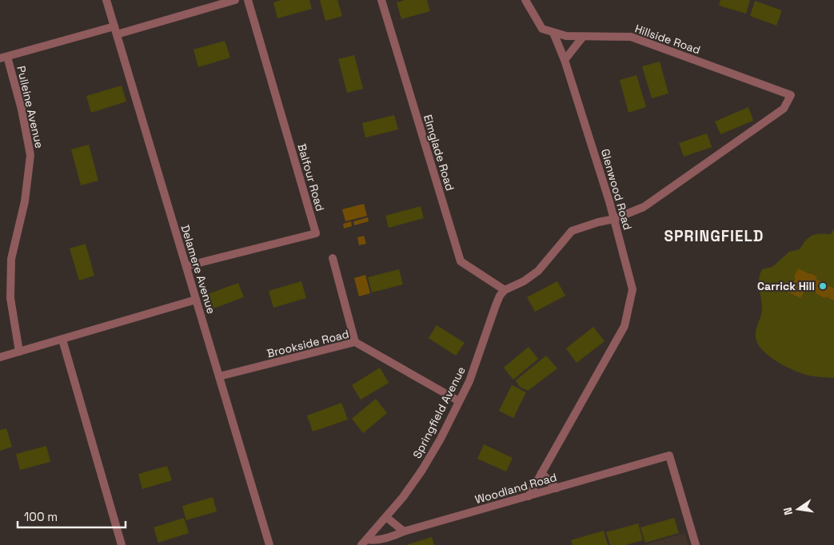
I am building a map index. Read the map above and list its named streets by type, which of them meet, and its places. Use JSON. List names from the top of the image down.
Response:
{
  "streets": {
    "street": [
      "Hillside Road",
      "Pulleine Avenue",
      "Elmglade Road",
      "Balfour Road",
      "Glenwood Road",
      "Delamere Avenue",
      "Brookside Road",
      "Springfield Avenue",
      "Woodland Road"
    ]
  },
  "crossings": [
    ["Hillside Road", "Glenwood Road"],
    ["Elmglade Road", "Springfield Avenue"],
    ["Balfour Road", "Delamere Avenue"],
    ["Glenwood Road", "Woodland Road"],
    ["Delamere Avenue", "Brookside Road"],
    ["Brookside Road", "Springfield Avenue"],
    ["Springfield Avenue", "Woodland Road"]
  ],
  "districts": ["SPRINGFIELD"],
  "places": ["Carrick Hill"],
  "scale_bar": "100 m",
  "north": "left"
}
